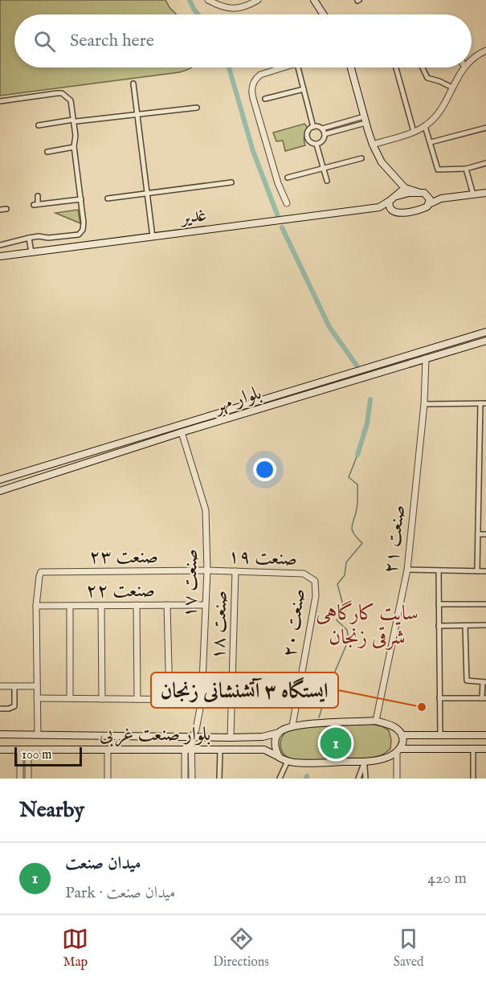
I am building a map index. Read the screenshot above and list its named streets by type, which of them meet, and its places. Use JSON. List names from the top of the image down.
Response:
{
  "streets": {
    "main road": ["غدیر", "بلوار مهر", "بلوار صنعت غربی"],
    "street": [
      "صنعت ۲۱",
      "صنعت ۲۳",
      "صنعت ۱۹",
      "صنعت ۱۷",
      "صنعت ۲۲",
      "صنعت ۲۰",
      "صنعت ۱۸"
    ]
  },
  "crossings": [
    ["بلوار مهر", "صنعت ۲۱"],
    ["بلوار مهر", "صنعت ۱۷"],
    ["صنعت ۲۳", "صنعت ۱۹"],
    ["صنعت ۲۳", "صنعت ۱۷"],
    ["صنعت ۲۳", "صنعت ۲۲"],
    ["صنعت ۱۹", "صنعت ۱۷"],
    ["صنعت ۱۹", "صنعت ۲۰"],
    ["صنعت ۱۹", "صنعت ۱۸"],
    ["صنعت ۱۷", "صنعت ۲۲"],
    ["صنعت ۱۷", "بلوار صنعت غربی"],
    ["صنعت ۲۰", "بلوار صنعت غربی"],
    ["صنعت ۱۸", "بلوار صنعت غربی"]
  ],
  "districts": ["سایت کارگاهی شرقی زنجان"],
  "places": ["ایستگاه ۳ آتشنشانی زنجان"],
  "scale_bar": "100 m",
  "page": {
    "search": "Search here",
    "pins": "1",
    "scale": "100 m",
    "heading": "Nearby",
    "list": [
      {
        "mark": "1",
        "name": "میدان صنعت",
        "note": "Park · میدان صنعت",
        "value": "420 m"
      }
    ],
    "nav": ["Map", "Directions", "Saved"]
  }
}
